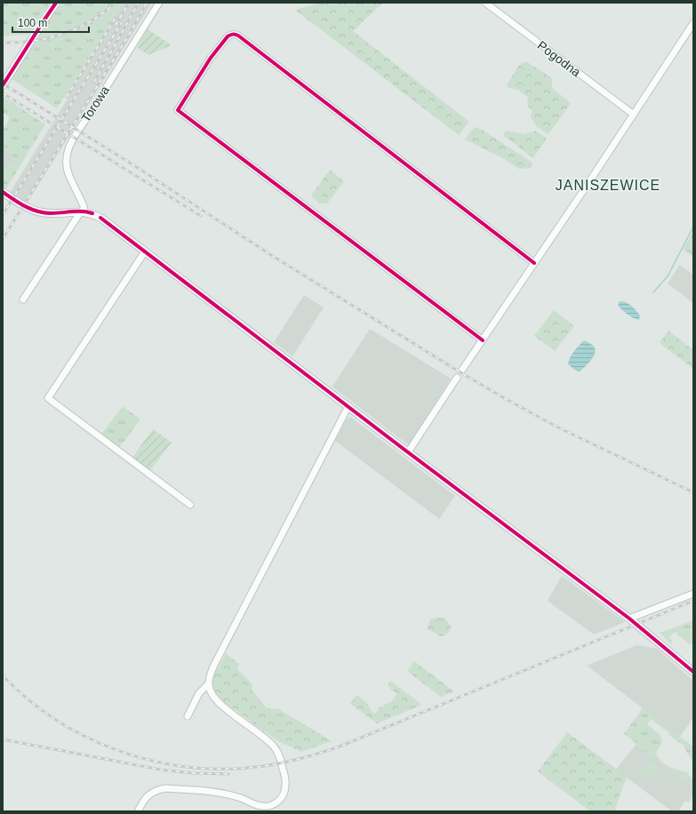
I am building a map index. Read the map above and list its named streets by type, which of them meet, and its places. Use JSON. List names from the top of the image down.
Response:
{
  "streets": {
    "street": ["Pogodna", "Torowa"]
  },
  "districts": ["JANISZEWICE"],
  "scale_bar": "100 m"
}
